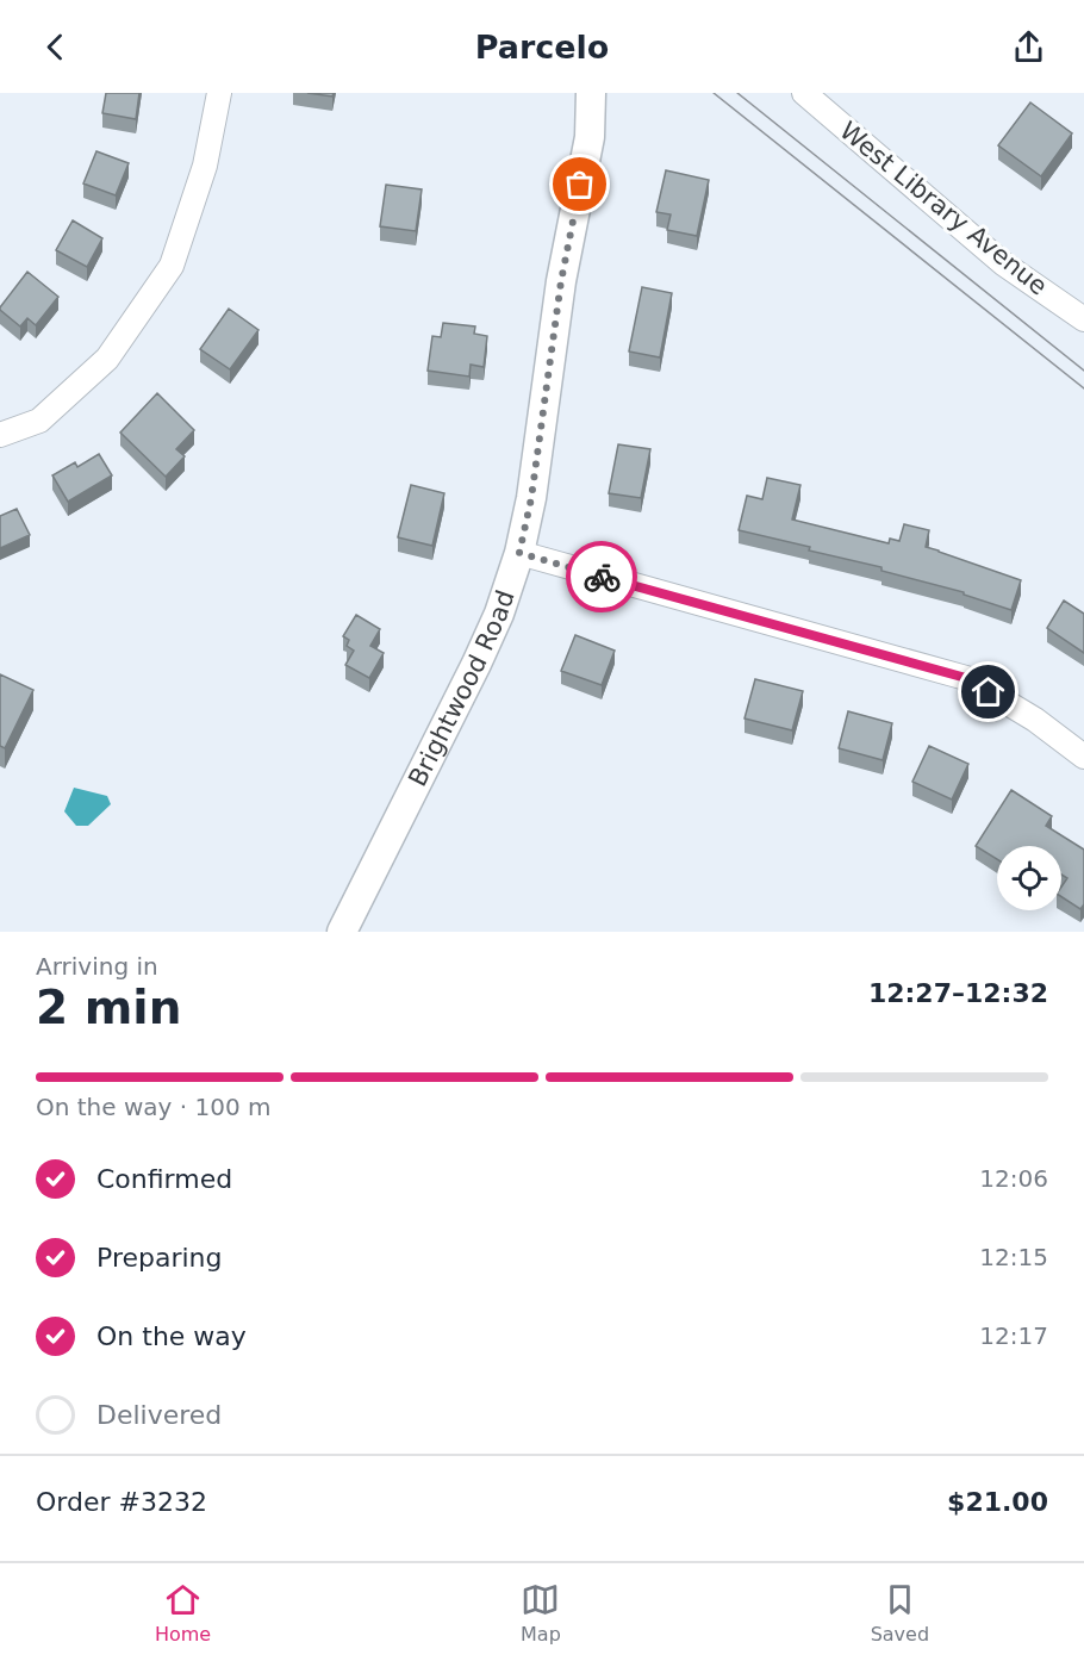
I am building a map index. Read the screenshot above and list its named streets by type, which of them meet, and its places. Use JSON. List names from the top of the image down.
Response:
{
  "streets": {
    "street": ["West Library Avenue", "Brightwood Road"]
  },
  "page": {
    "header": "Parcelo",
    "heading": ["2 min", "Arriving in", "12:27–12:32"],
    "panel": ["Order #3232", "$21.00"],
    "bar": "On the way · 100 m",
    "list": [
      ["Confirmed", "12:06"],
      ["Preparing", "12:15"],
      ["On the way", "12:17"],
      "Delivered"
    ],
    "tabs": ["Home", "Map", "Saved"]
  }
}
